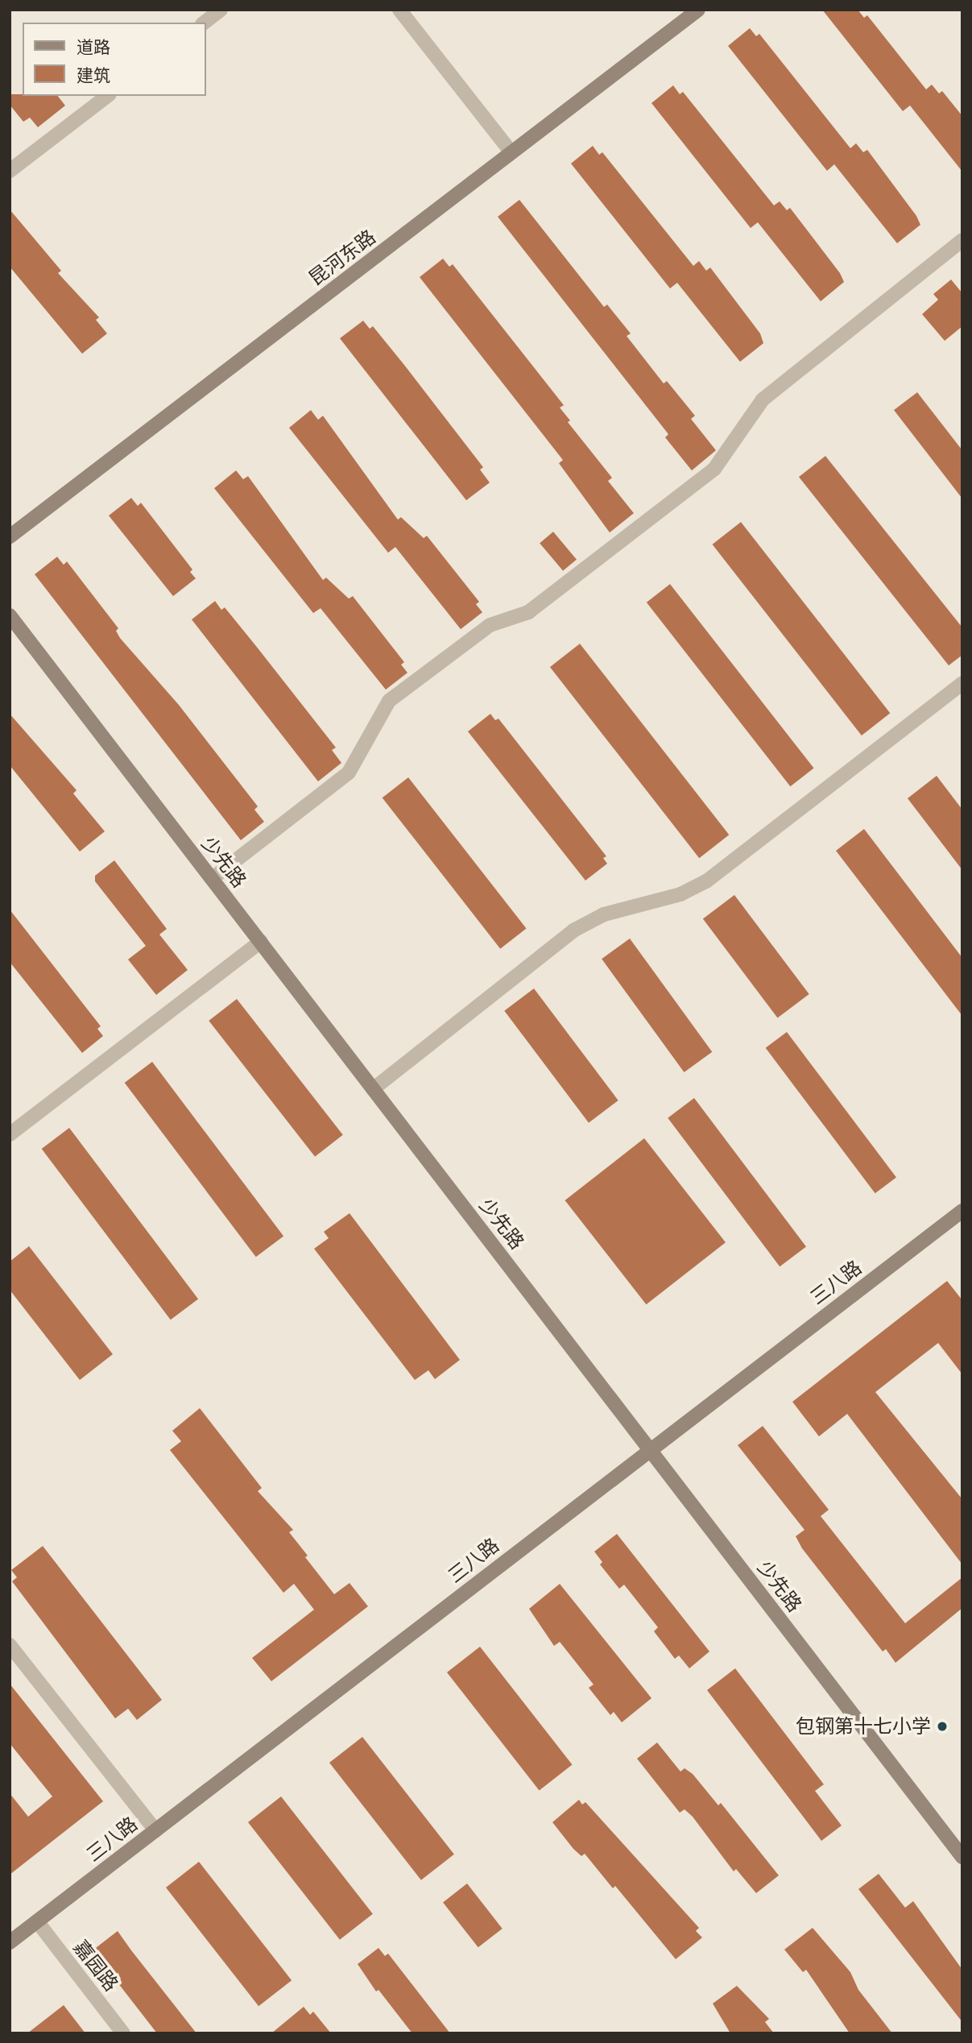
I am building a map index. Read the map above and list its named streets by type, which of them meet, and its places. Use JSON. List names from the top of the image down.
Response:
{
  "streets": {
    "main road": ["昆河东路", "少先路", "三八路"],
    "street": ["嘉园路"]
  },
  "crossings": [
    ["少先路", "三八路"],
    ["三八路", "嘉园路"]
  ],
  "places": ["包钢第十七小学"],
  "legend": ["道路", "建筑"]
}
